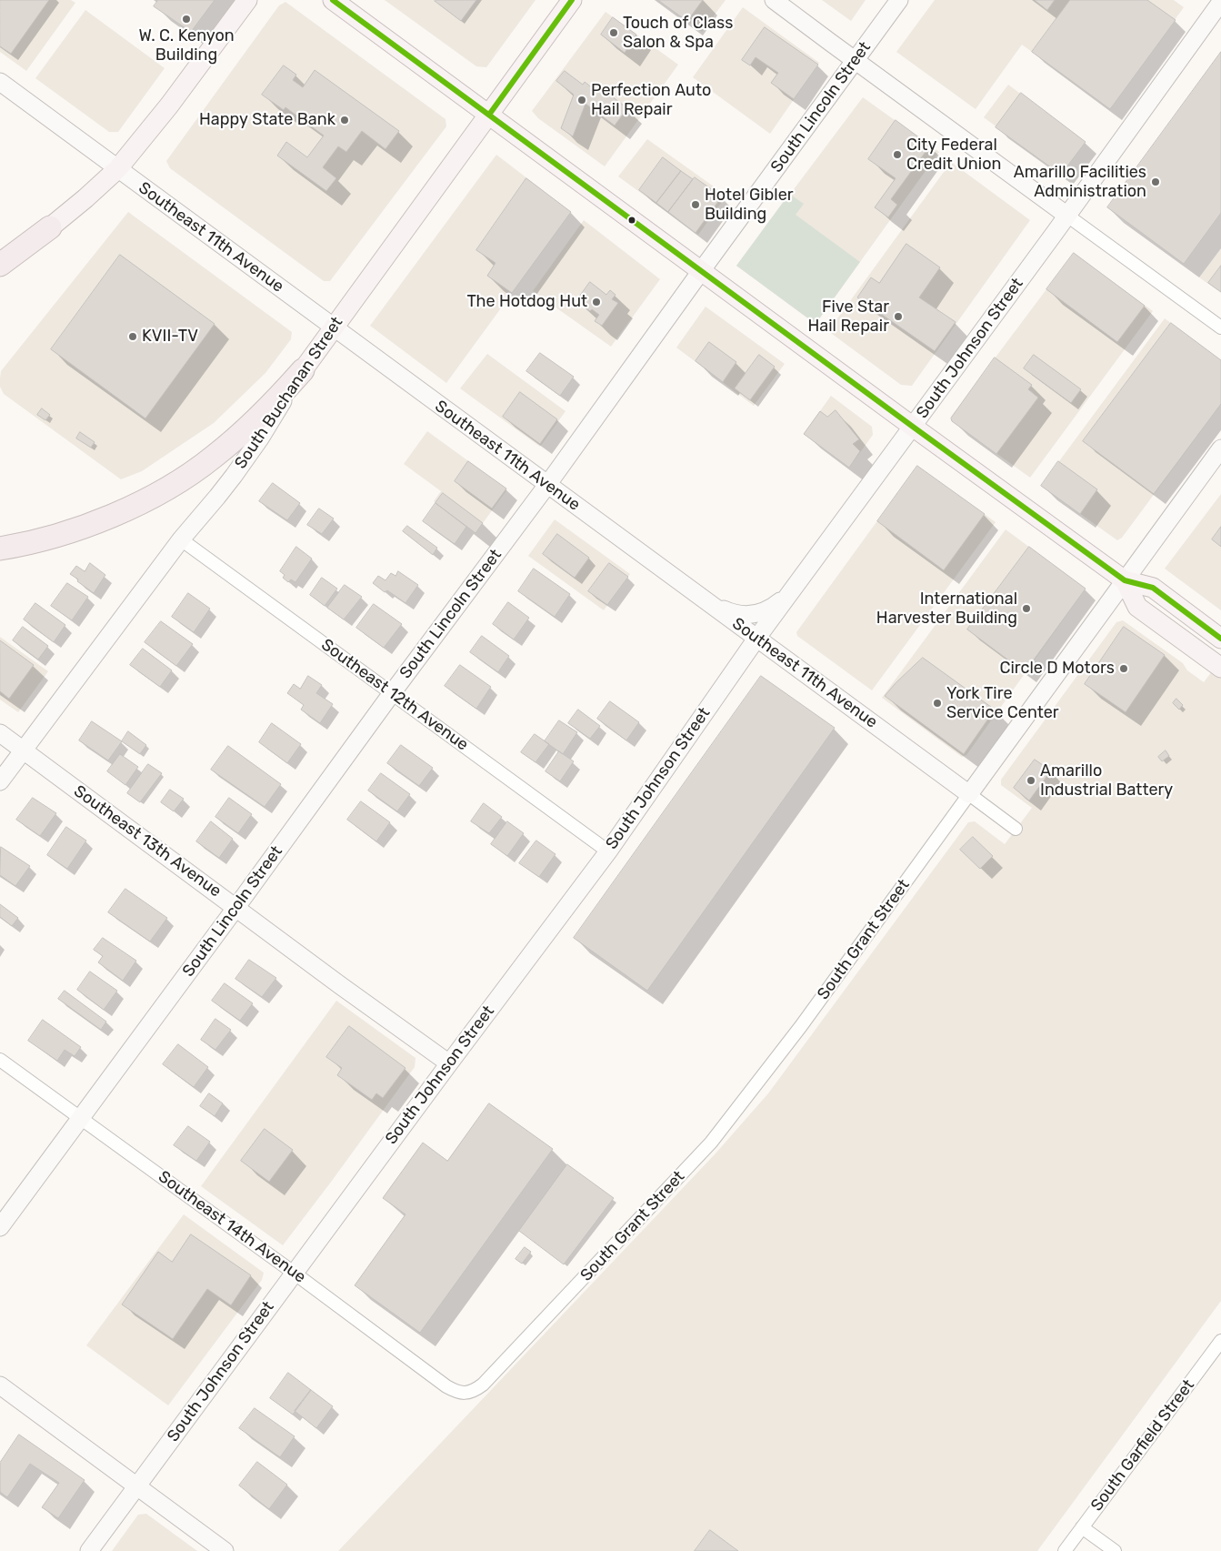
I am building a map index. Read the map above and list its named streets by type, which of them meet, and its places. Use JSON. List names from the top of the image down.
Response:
{
  "streets": {
    "main road": [
      "South Lincoln Street",
      "Southeast 11th Avenue",
      "South Johnson Street",
      "South Buchanan Street",
      "Southeast 13th Avenue",
      "South Grant Street"
    ],
    "street": ["Southeast 12th Avenue", "Southeast 14th Avenue", "South Garfield Street"]
  },
  "crossings": [
    ["South Lincoln Street", "Southeast 11th Avenue"],
    ["South Lincoln Street", "Southeast 12th Avenue"],
    ["South Lincoln Street", "Southeast 13th Avenue"],
    ["South Lincoln Street", "Southeast 14th Avenue"],
    ["Southeast 11th Avenue", "South Johnson Street"],
    ["Southeast 11th Avenue", "South Buchanan Street"],
    ["Southeast 11th Avenue", "South Grant Street"],
    ["South Johnson Street", "Southeast 12th Avenue"],
    ["South Johnson Street", "Southeast 13th Avenue"],
    ["South Johnson Street", "Southeast 14th Avenue"],
    ["South Buchanan Street", "Southeast 12th Avenue"],
    ["South Buchanan Street", "Southeast 13th Avenue"],
    ["South Grant Street", "Southeast 14th Avenue"]
  ],
  "places": [
    "W. C. Kenyon Building",
    "Touch of Class Salon & Spa",
    "Perfection Auto Hail Repair",
    "Happy State Bank",
    "City Federal Credit Union",
    "Amarillo Facilities Administration",
    "Hotel Gibler Building",
    "The Hotdog Hut",
    "Five Star Hail Repair",
    "KVII-TV",
    "International Harvester Building",
    "Circle D Motors",
    "York Tire Service Center",
    "Amarillo Industrial Battery"
  ]
}
